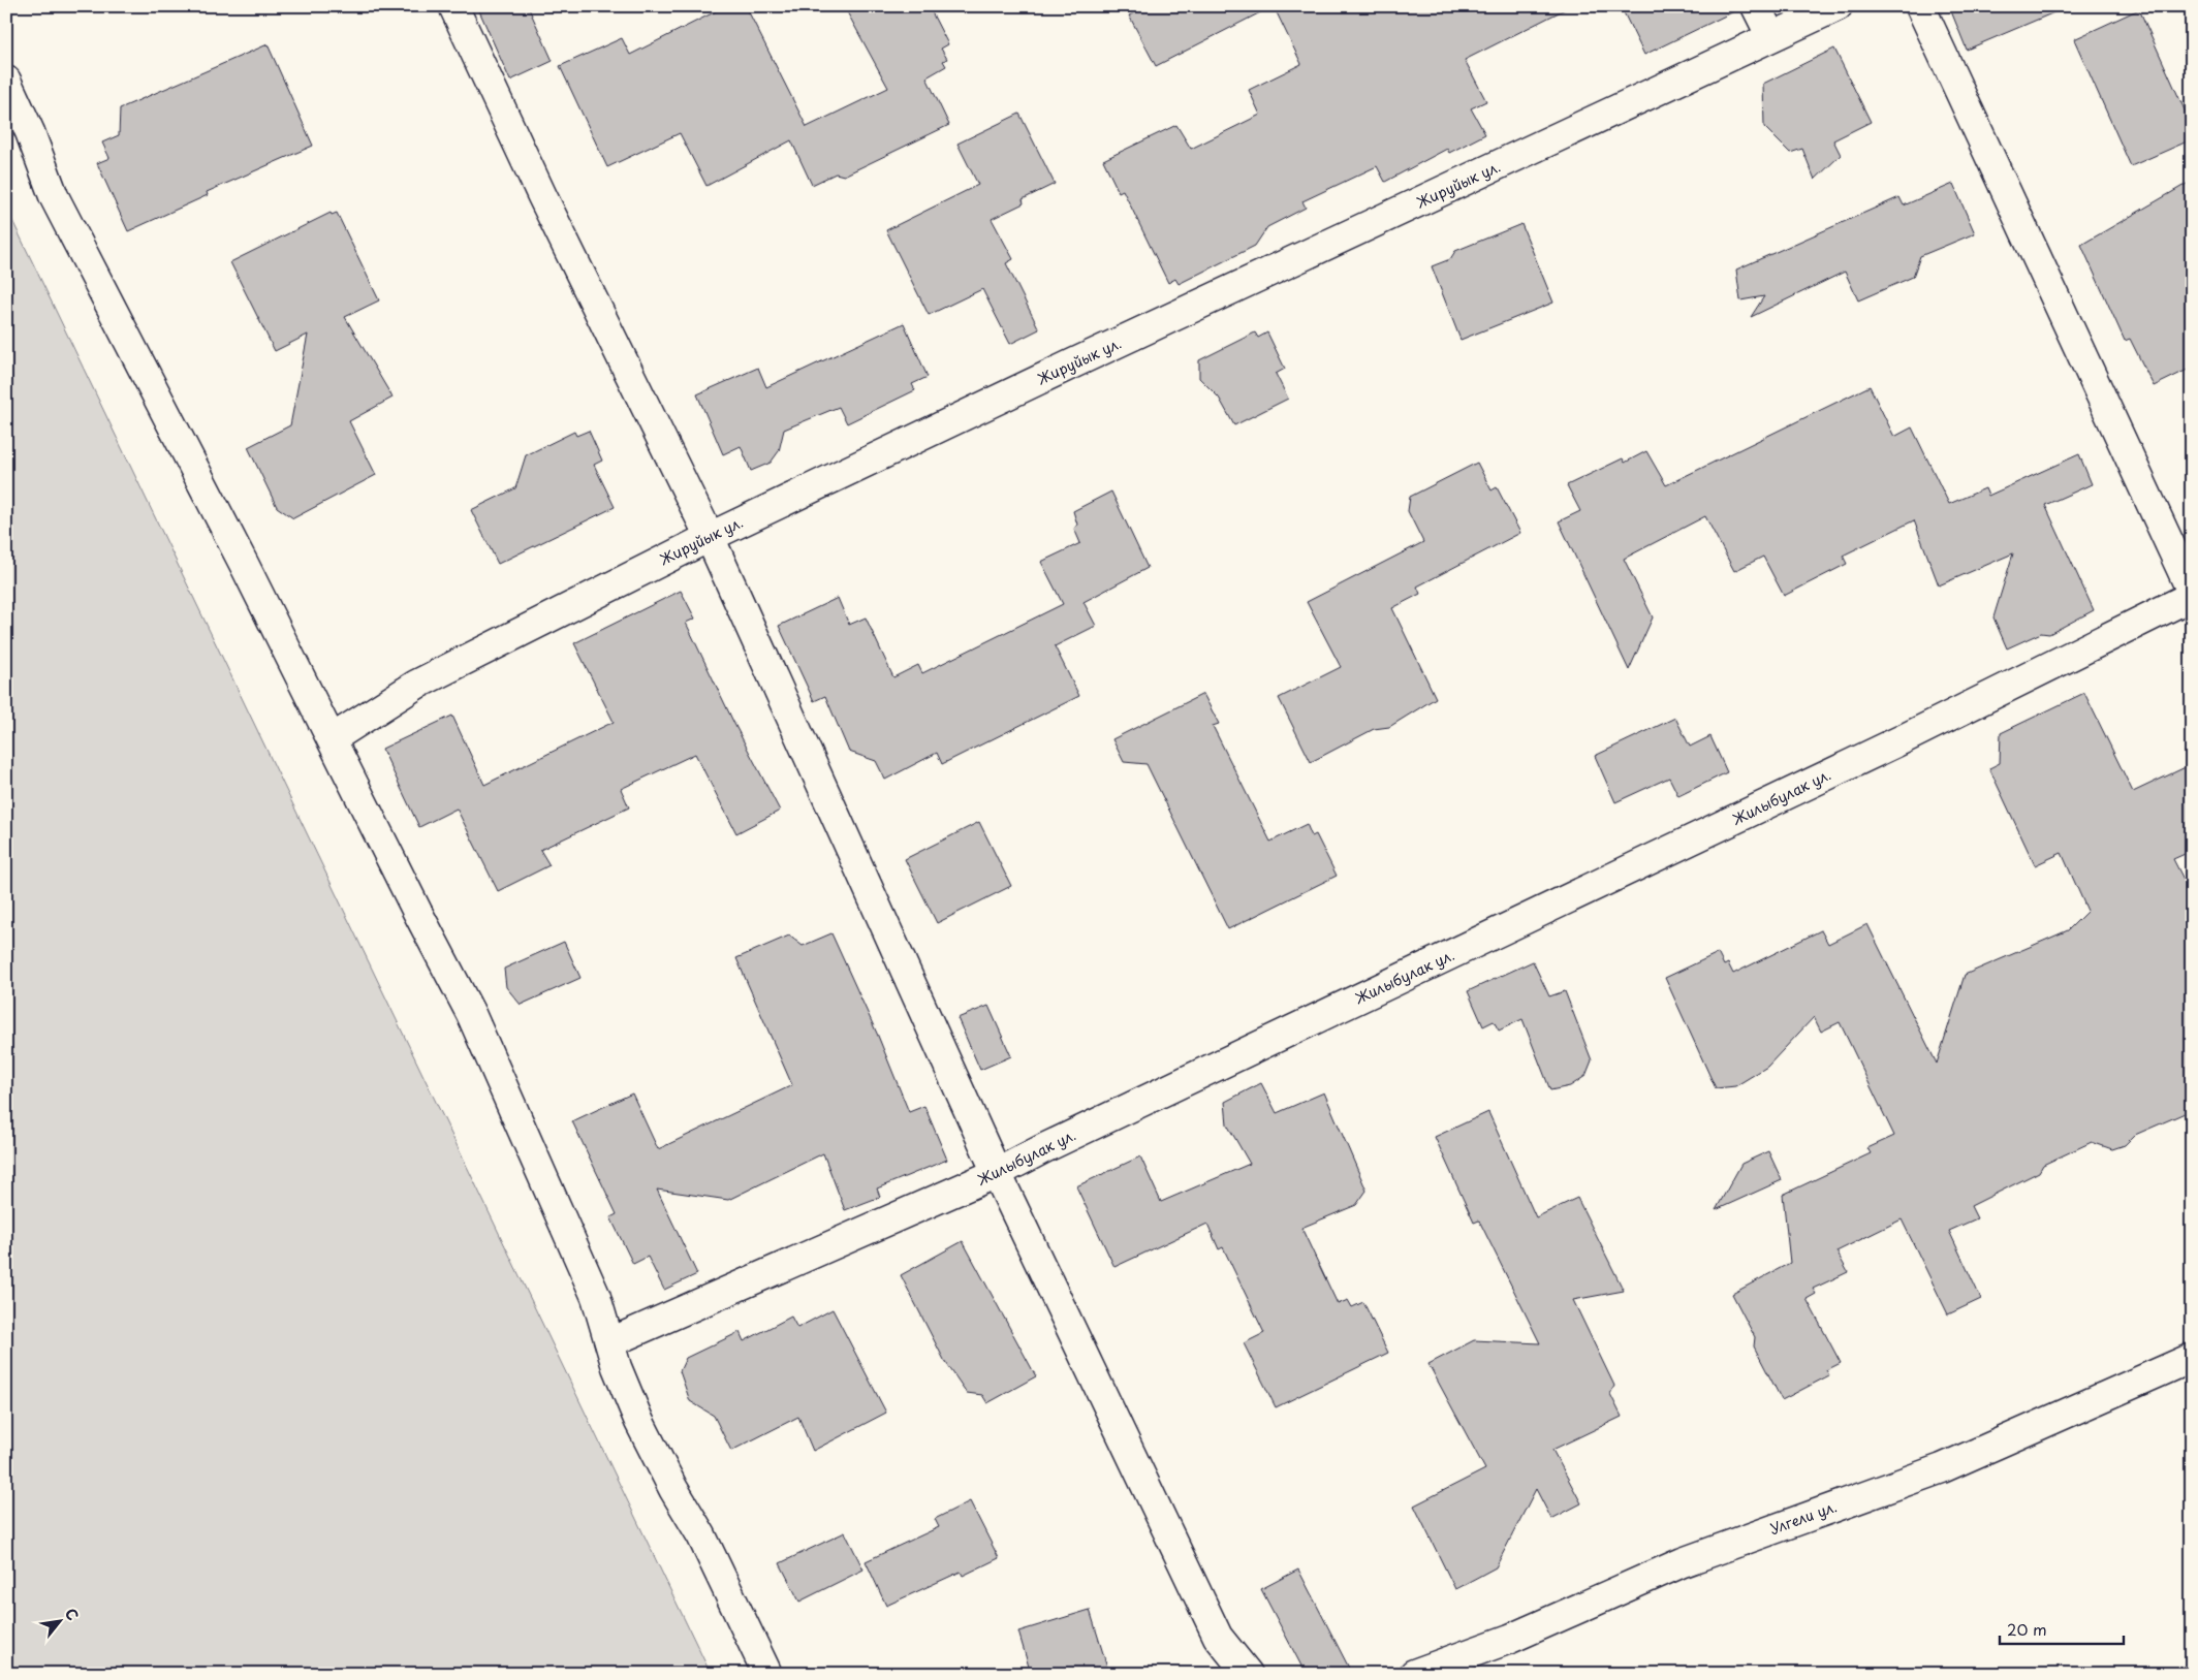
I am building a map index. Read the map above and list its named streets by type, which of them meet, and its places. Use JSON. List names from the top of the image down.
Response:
{
  "streets": {
    "street": ["Жируйык ул.", "Жилыбулак ул.", "Улгели ул."]
  },
  "scale_bar": "20 m",
  "north": "top right"
}
